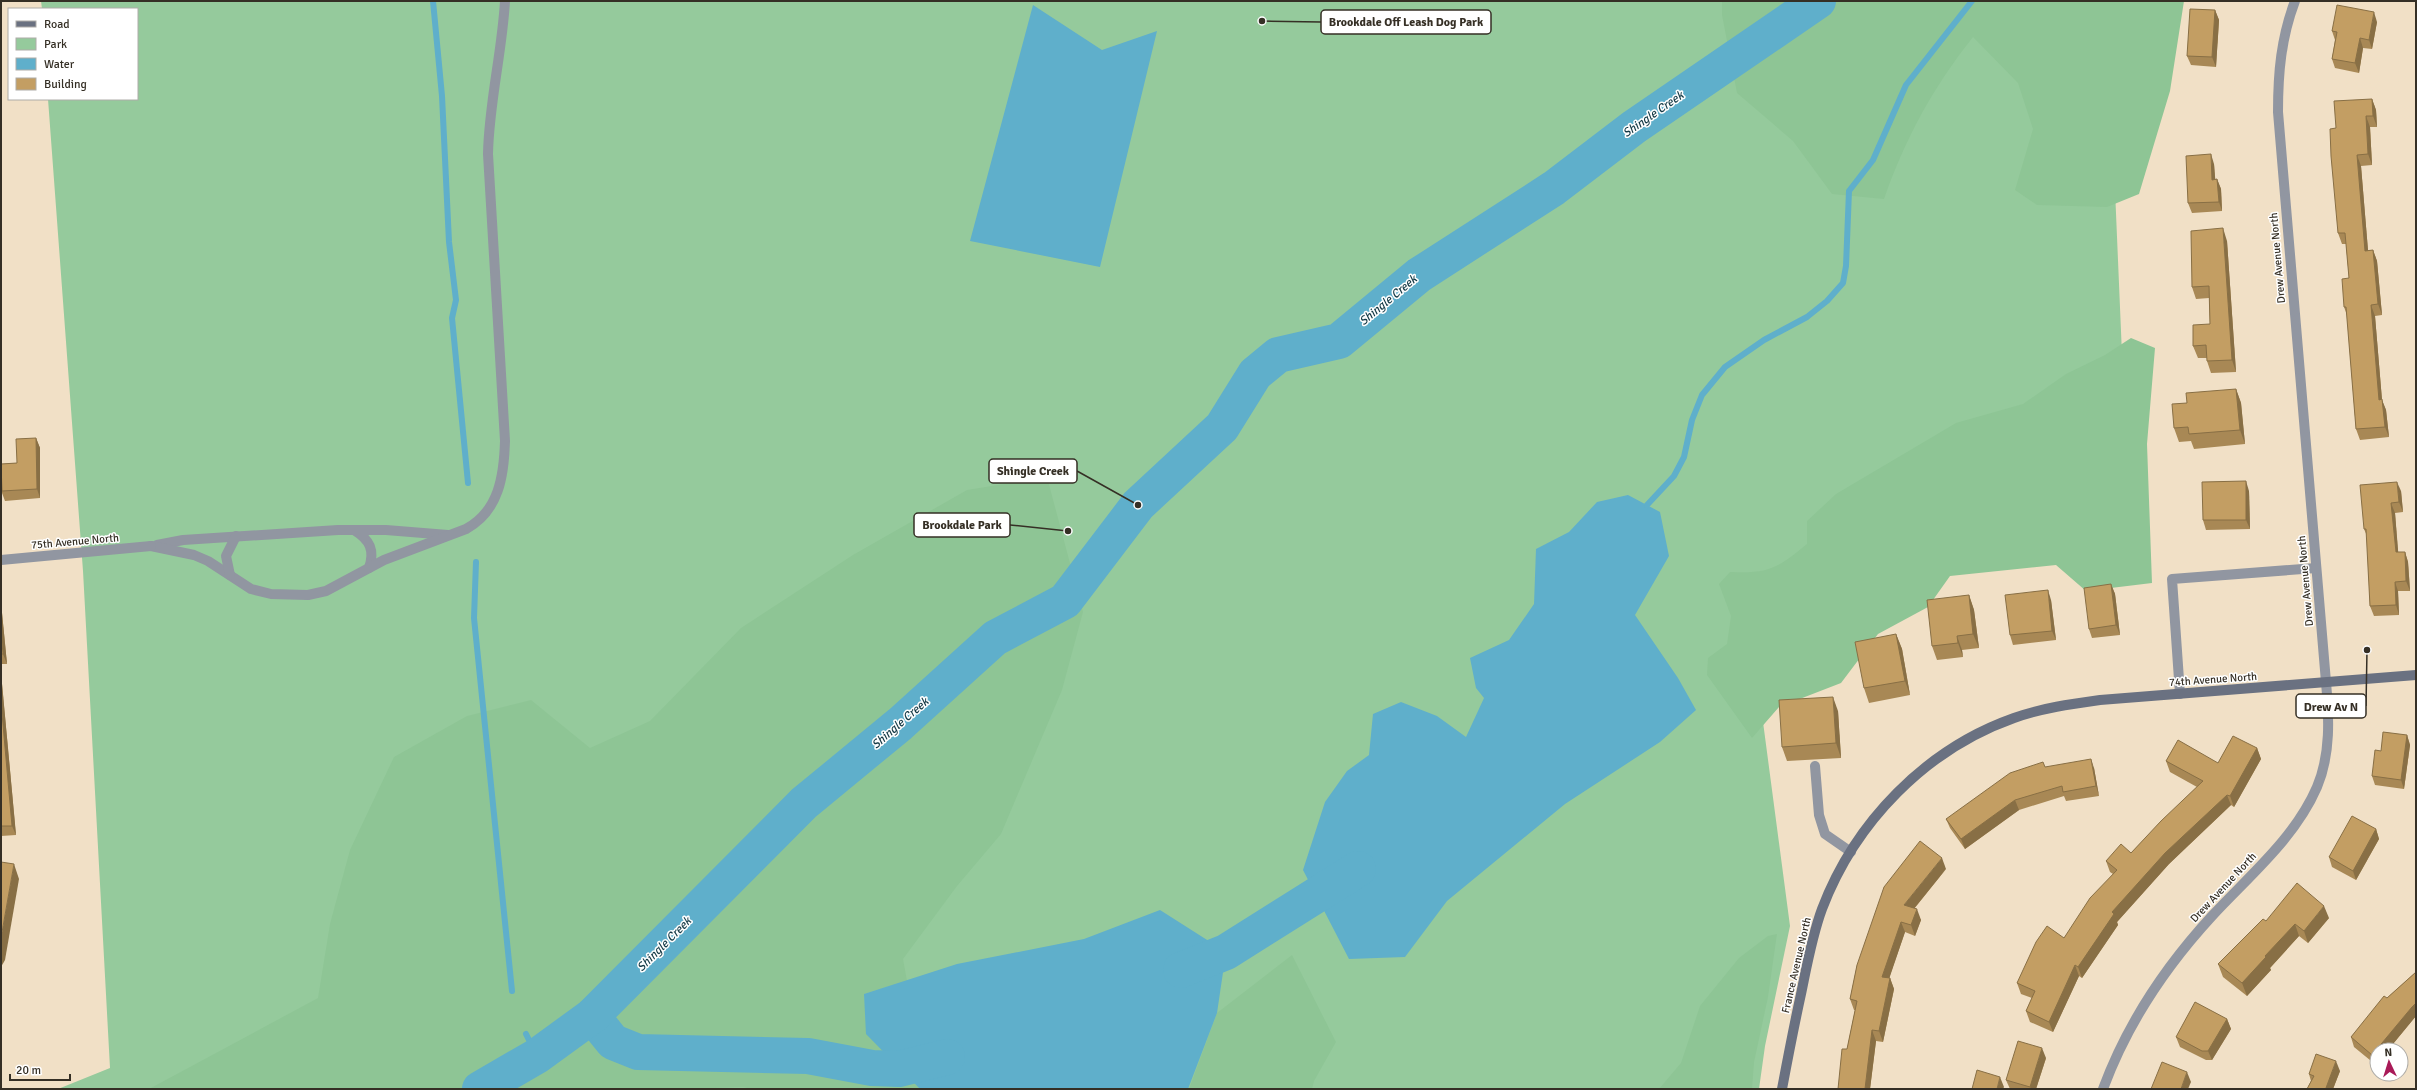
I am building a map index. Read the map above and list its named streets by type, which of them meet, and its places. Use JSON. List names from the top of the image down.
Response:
{
  "streets": {
    "street": [
      "Drew Avenue North",
      "75th Avenue North",
      "74th Avenue North",
      "France Avenue North"
    ]
  },
  "crossings": [
    ["Drew Avenue North", "74th Avenue North"],
    ["74th Avenue North", "France Avenue North"]
  ],
  "water": ["Shingle Creek"],
  "places": [
    "Brookdale Off Leash Dog Park",
    "Shingle Creek",
    "Brookdale Park",
    "Drew Av N"
  ],
  "legend": [
    "Road",
    "Park",
    "Water",
    "Building"
  ],
  "scale_bar": "20 m",
  "north": "top"
}
